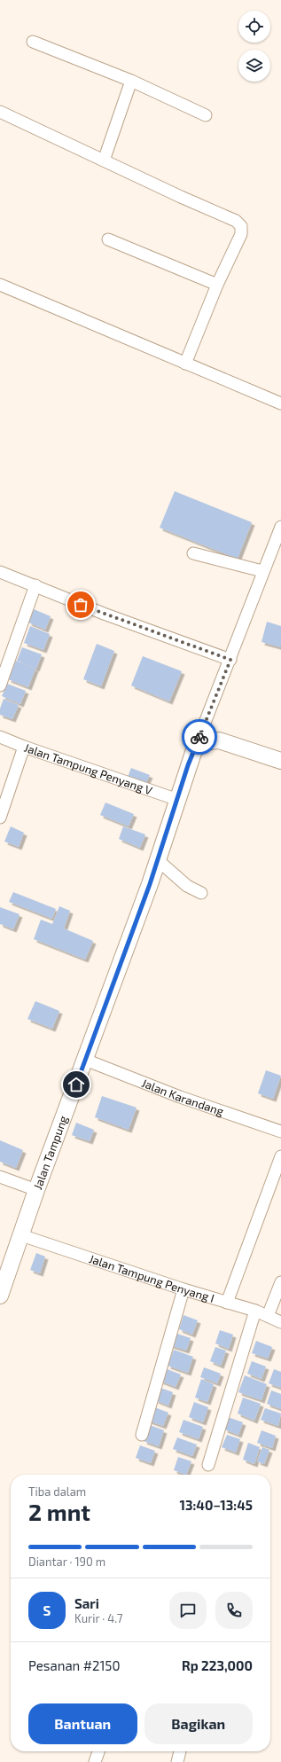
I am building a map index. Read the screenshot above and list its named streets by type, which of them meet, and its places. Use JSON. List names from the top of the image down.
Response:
{
  "streets": {
    "main road": ["Jalan Tampung"],
    "street": ["Jalan Tampung Penyang V", "Jalan Karandang", "Jalan Tampung Penyang I"]
  },
  "crossings": [
    ["Jalan Tampung Penyang V", "Jalan Tampung"],
    ["Jalan Karandang", "Jalan Tampung"],
    ["Jalan Tampung", "Jalan Tampung Penyang I"]
  ],
  "page": {
    "heading": ["2 mnt", "Tiba dalam", "13:40–13:45"],
    "panel": [
      "Sari",
      "Kurir · 4.7",
      "Pesanan #2150",
      "Rp 223,000"
    ],
    "bar": "Diantar · 190 m",
    "round": "S",
    "buttons": ["Bantuan", "Bagikan"]
  }
}
